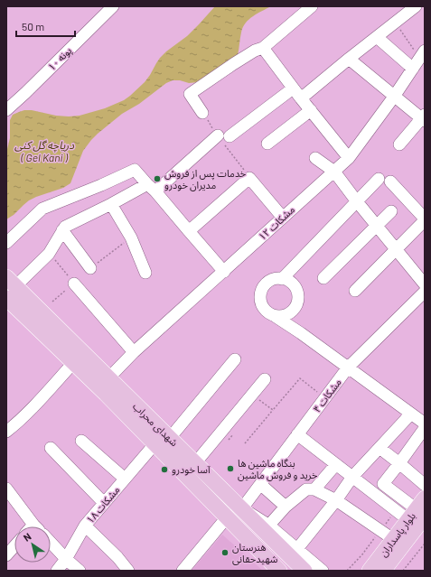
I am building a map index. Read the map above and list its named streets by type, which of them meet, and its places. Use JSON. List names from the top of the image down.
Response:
{
  "streets": {
    "main road": ["شهدای محراب", "بلوار پاسداران"],
    "street": [
      "پونه ۱۰",
      "مشکات ۱۲",
      "مشکات ۴",
      "مشکات ۱۸"
    ]
  },
  "crossings": [
    ["مشکات ۱۲", "شهدای محراب"],
    ["مشکات ۴", "شهدای محراب"],
    ["شهدای محراب", "مشکات ۱۸"]
  ],
  "water": ["دریاچه گل کنی ( Gel Kani )"],
  "places": [
    "خدمات پس از فروش مدیران خودرو",
    "بنگاه ماشین ها خرید و فروش ماشین",
    "آسا خودرو",
    "هنرستان شهیدحقانی"
  ],
  "scale_bar": "50 m",
  "north": "top left"
}
